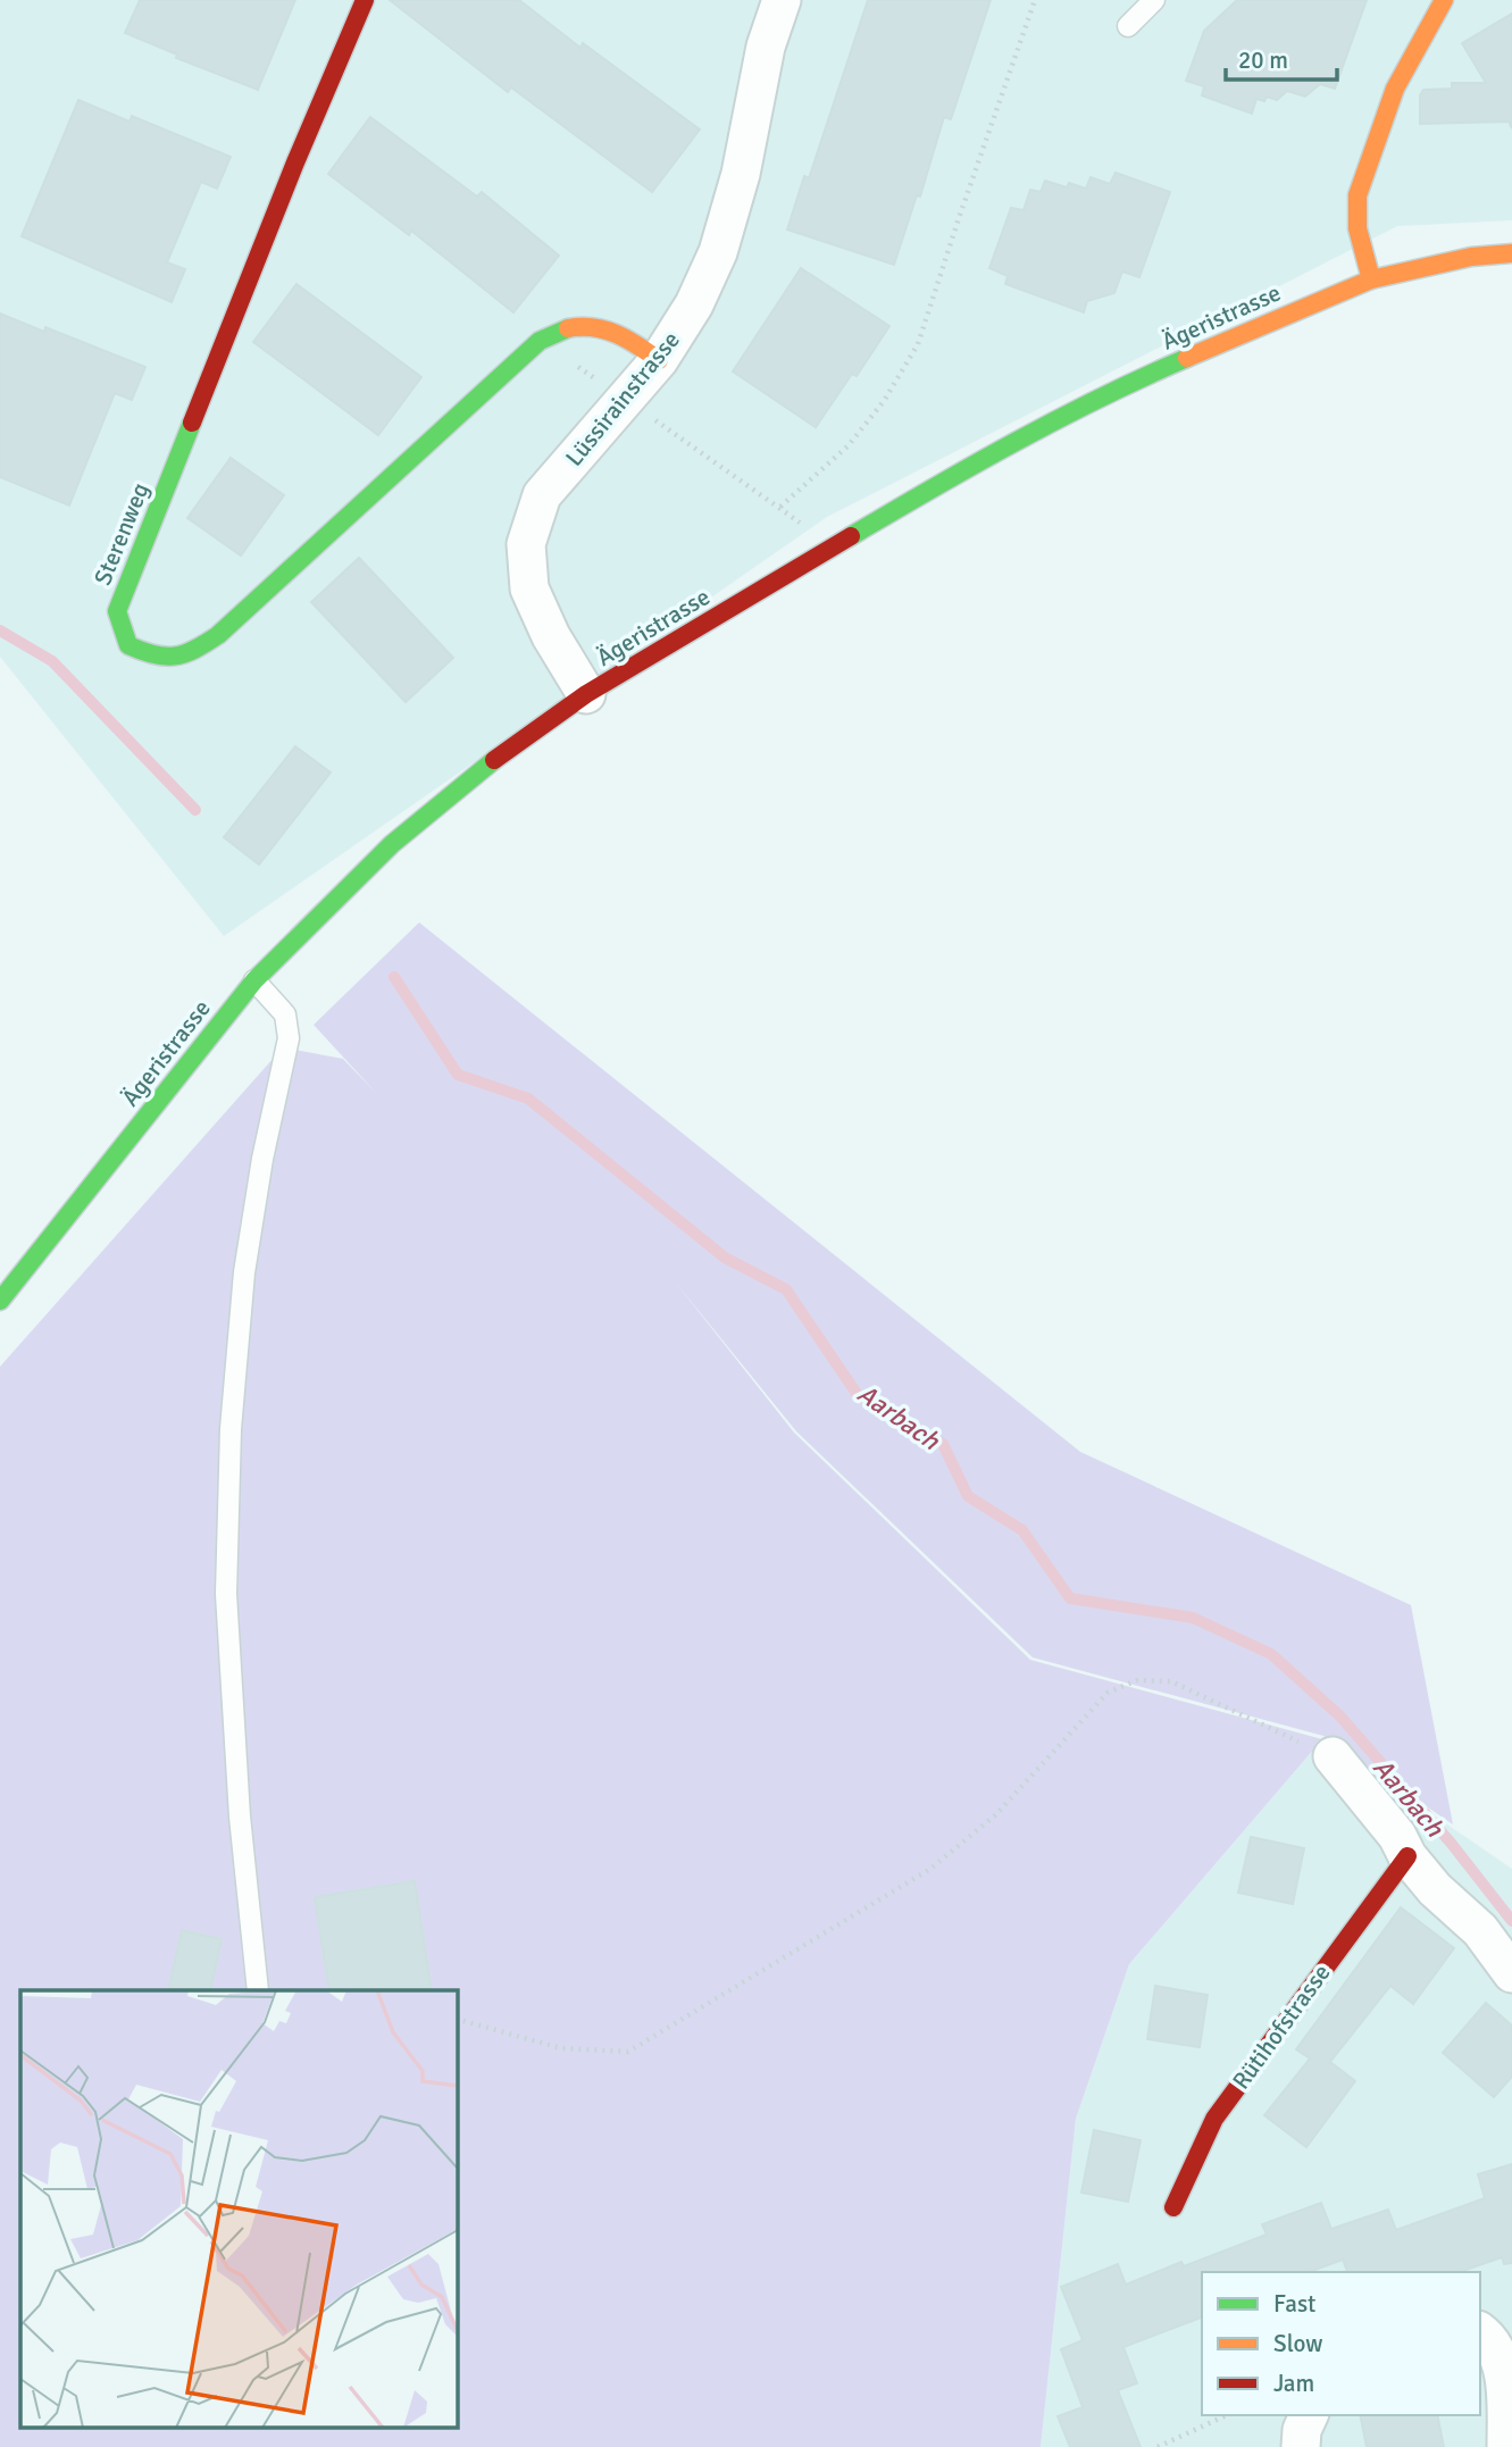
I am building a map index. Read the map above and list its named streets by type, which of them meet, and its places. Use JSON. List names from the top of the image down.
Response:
{
  "streets": {
    "street": [
      "Ägeristrasse",
      "Lüssirainstrasse",
      "Sterenweg",
      "Rütihofstrasse"
    ]
  },
  "crossings": [
    ["Ägeristrasse", "Lüssirainstrasse"],
    ["Lüssirainstrasse", "Sterenweg"]
  ],
  "water": ["Aarbach"],
  "legend": ["Fast", "Slow", "Jam"],
  "scale_bar": "20 m"
}
